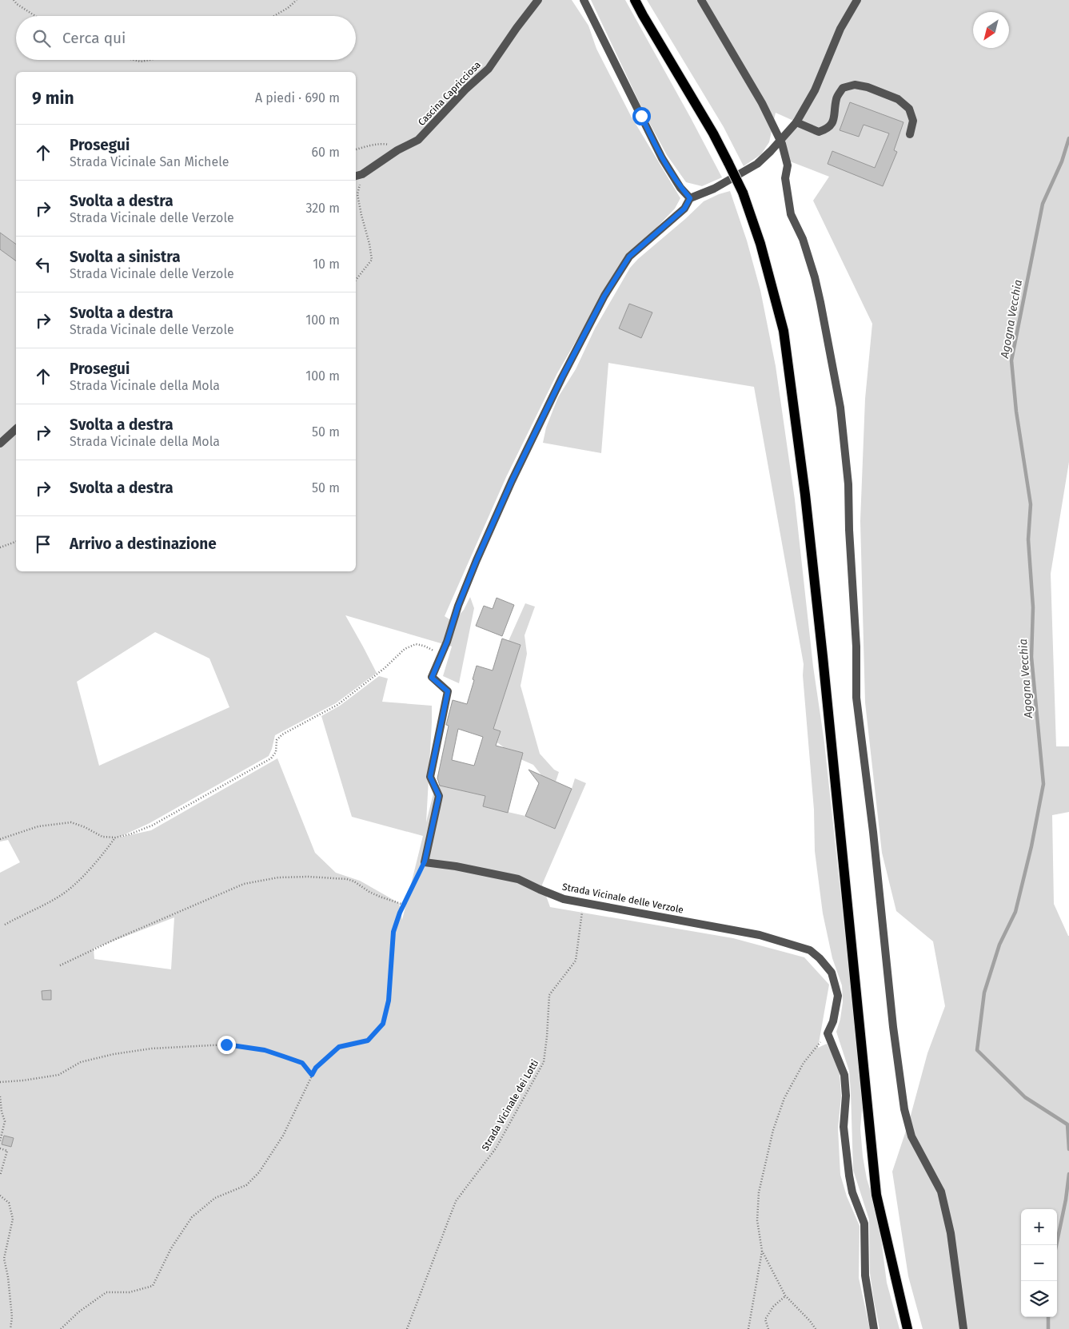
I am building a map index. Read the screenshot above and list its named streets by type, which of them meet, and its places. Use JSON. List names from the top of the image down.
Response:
{
  "streets": {
    "street": ["Cascina Capricciosa", "Strada Vicinale delle Verzole"],
    "path": ["Strada Vicinale dei Lotti"]
  },
  "crossings": [
    ["Strada Vicinale delle Verzole", "Strada Vicinale dei Lotti"]
  ],
  "water": ["Agogna Vecchia"],
  "north": "bottom left",
  "page": {
    "search": "Cerca qui",
    "heading": ["9 min", "A piedi · 690 m"],
    "list": [
      ["Prosegui", "Strada Vicinale San Michele", "60 m"],
      ["Svolta a destra", "Strada Vicinale delle Verzole", "320 m"],
      ["Svolta a sinistra", "Strada Vicinale delle Verzole", "10 m"],
      ["Svolta a destra", "Strada Vicinale delle Verzole", "100 m"],
      ["Prosegui", "Strada Vicinale della Mola", "100 m"],
      ["Svolta a destra", "Strada Vicinale della Mola", "50 m"],
      ["Svolta a destra", "50 m"],
      "Arrivo a destinazione"
    ],
    "map_buttons": ["+", "−"]
  }
}
